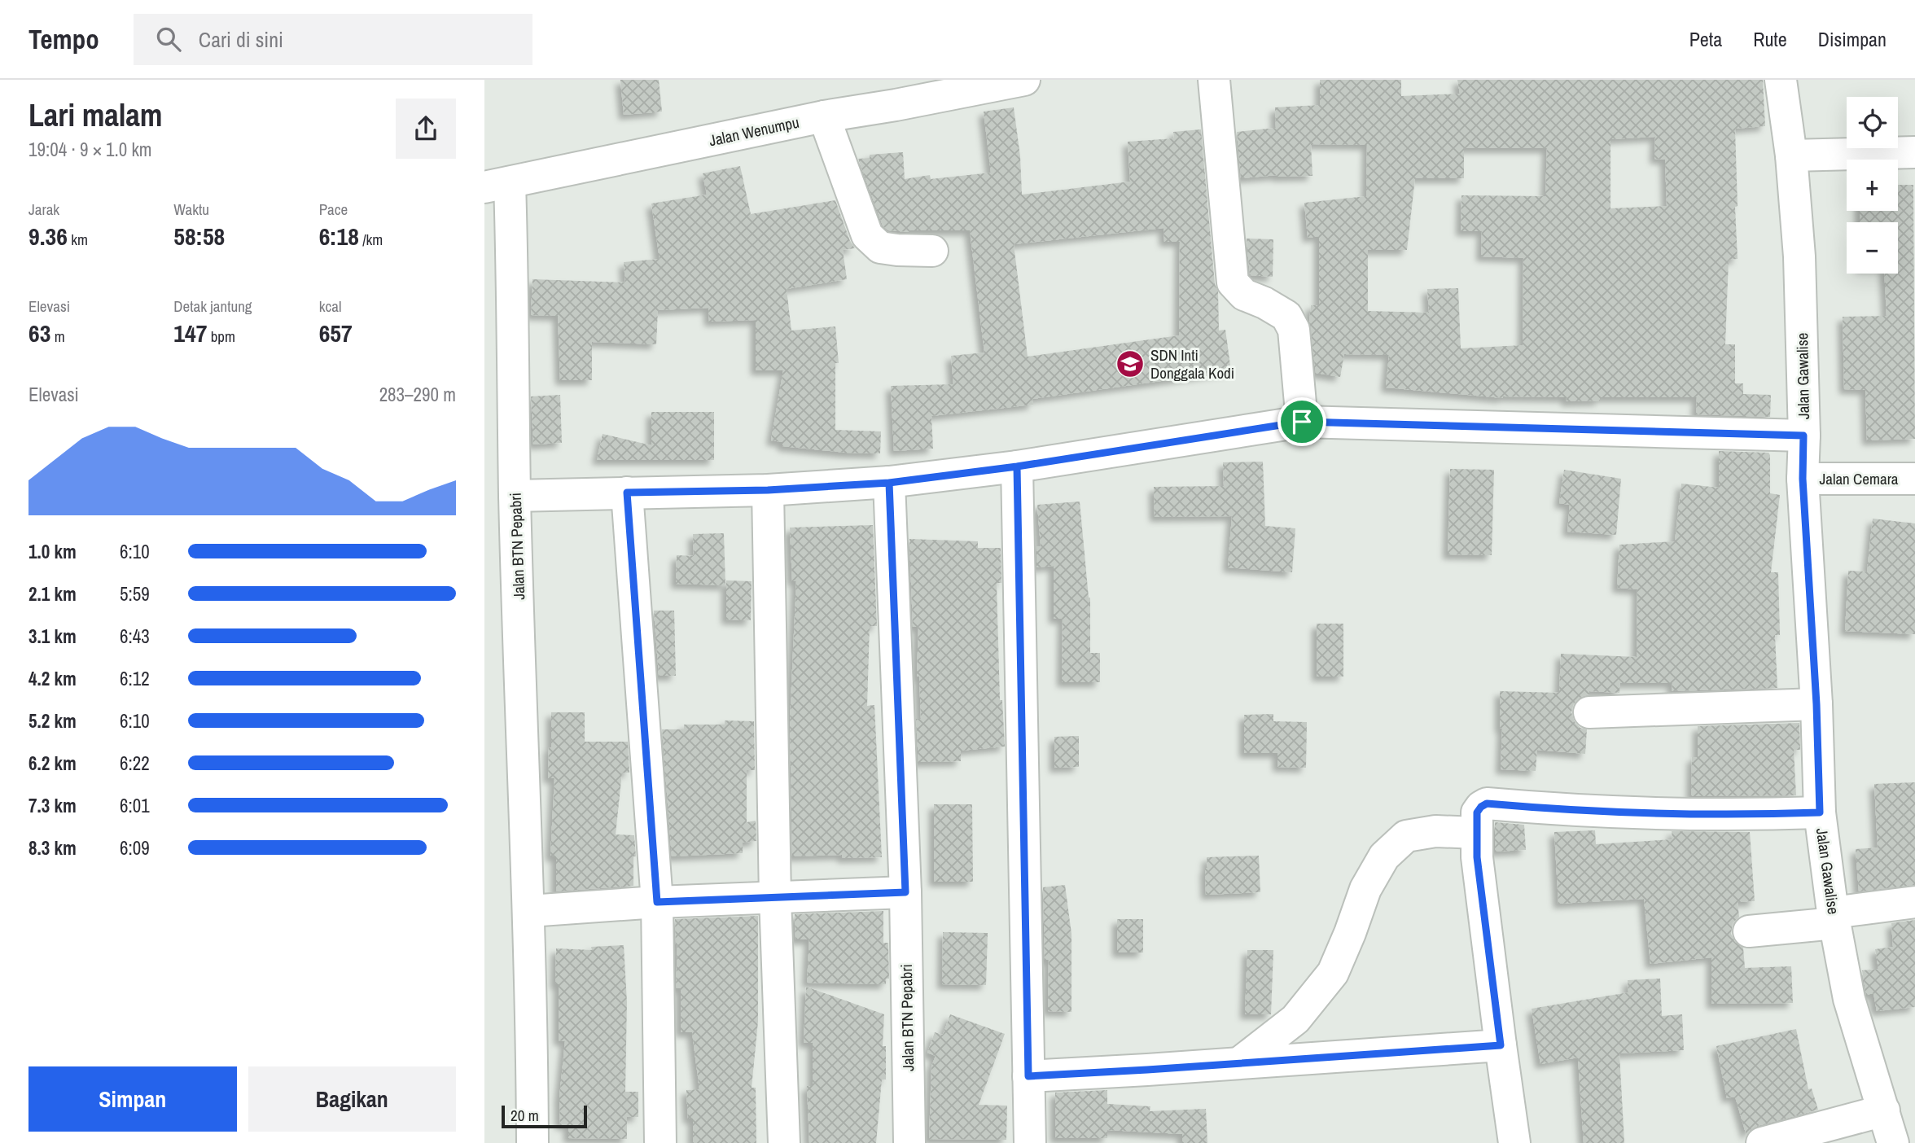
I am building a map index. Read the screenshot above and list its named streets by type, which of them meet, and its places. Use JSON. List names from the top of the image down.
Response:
{
  "streets": {
    "street": [
      "Jalan Wenumpu",
      "Jalan Gawalise",
      "Jalan Cemara",
      "Jalan BTN Pepabri"
    ]
  },
  "crossings": [
    ["Jalan Wenumpu", "Jalan BTN Pepabri"],
    ["Jalan Gawalise", "Jalan Cemara"]
  ],
  "places": {
    "school or university": ["SDN Inti Donggala Kodi"]
  },
  "scale_bar": "20 m",
  "page": {
    "header": "Tempo",
    "search": "Cari di sini",
    "nav": ["Peta", "Rute", "Disimpan"],
    "heading": ["Lari malam", "19:04 · 9 × 1.0 km"],
    "map_buttons": ["+", "−"],
    "stats": [
      ["Jarak", "9.36 km"],
      ["Waktu", "58:58"],
      ["Pace", "6:18 /km"],
      ["Elevasi", "63 m"],
      ["Detak jantung", "147 bpm"],
      ["kcal", "657"]
    ],
    "chart": ["Elevasi", "283–290 m"],
    "list": [
      {
        "name": "1.0 km",
        "note": "6:10"
      },
      {
        "name": "2.1 km",
        "note": "5:59"
      },
      {
        "name": "3.1 km",
        "note": "6:43"
      },
      {
        "name": "4.2 km",
        "note": "6:12"
      },
      {
        "name": "5.2 km",
        "note": "6:10"
      },
      {
        "name": "6.2 km",
        "note": "6:22"
      },
      {
        "name": "7.3 km",
        "note": "6:01"
      },
      {
        "name": "8.3 km",
        "note": "6:09"
      }
    ],
    "buttons": ["Simpan", "Bagikan"],
    "scale": "20 m"
  }
}
